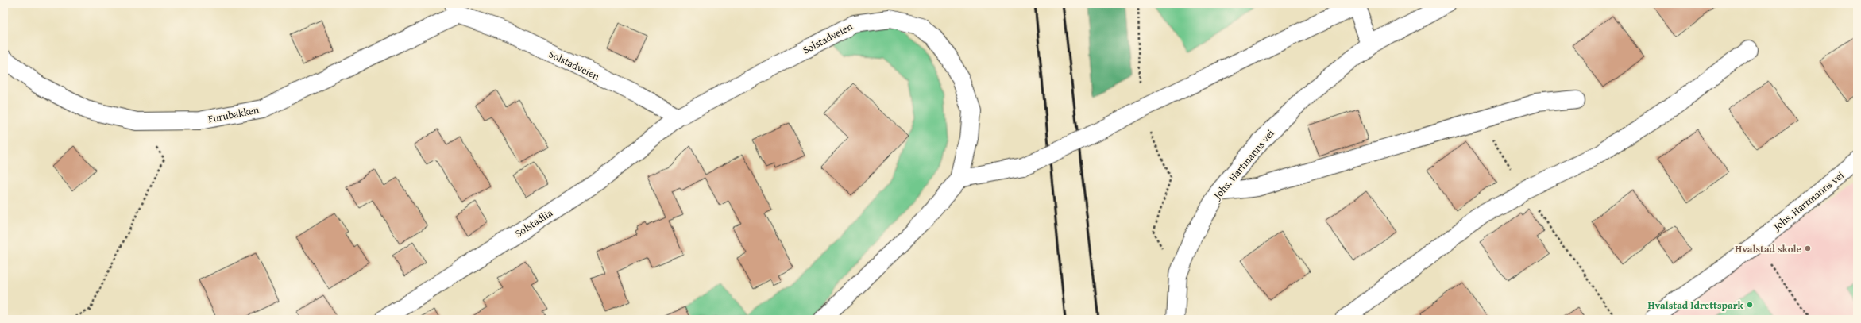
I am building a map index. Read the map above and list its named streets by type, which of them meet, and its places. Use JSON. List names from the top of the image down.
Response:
{
  "streets": {
    "street": [
      "Solstadveien",
      "Furubakken",
      "Johs. Hartmanns vei",
      "Solstadlia"
    ]
  },
  "crossings": [
    ["Solstadveien", "Furubakken"],
    ["Solstadveien", "Solstadlia"]
  ],
  "places": ["Hvalstad skole", "Hvalstad Idrettspark"]
}
